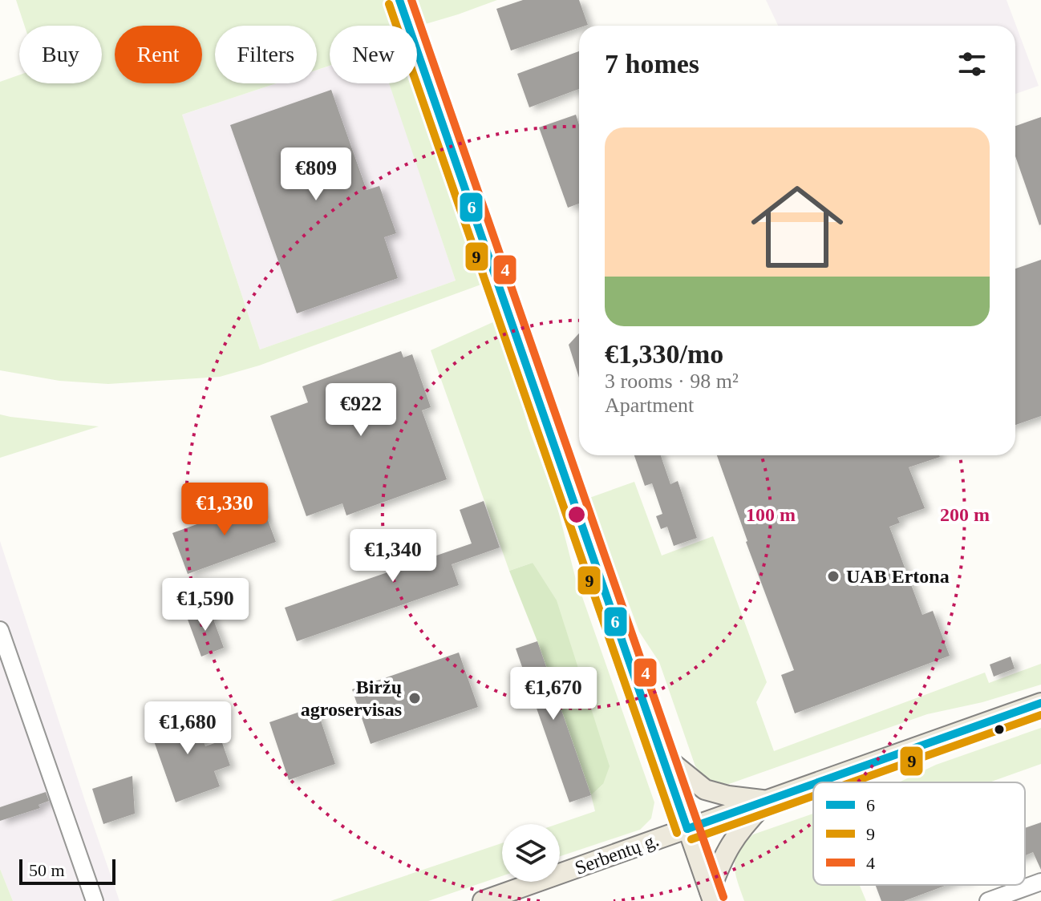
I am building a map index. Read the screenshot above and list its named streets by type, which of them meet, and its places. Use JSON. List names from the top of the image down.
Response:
{
  "streets": {
    "main road": ["Serbentų g."]
  },
  "places": ["UAB Ertona", "Biržų agroservisas"],
  "lines": ["transit line 6", "transit line 4", "transit line 9"],
  "legend": ["6", "9", "4"],
  "scale_bar": "50 m",
  "page": {
    "chip": [
      "Buy",
      "Rent",
      "Filters",
      "New"
    ],
    "heading": "7 homes",
    "list": [
      {
        "name": "€1,330/mo",
        "note": "3 rooms · 98 m² · Apartment"
      }
    ],
    "price": [
      "€809",
      "€922",
      "€1,330",
      "€1,340",
      "€1,590",
      "€1,670",
      "€1,680"
    ],
    "scale": "50 m"
  },
  "rings": ["100 m", "200 m"]
}
